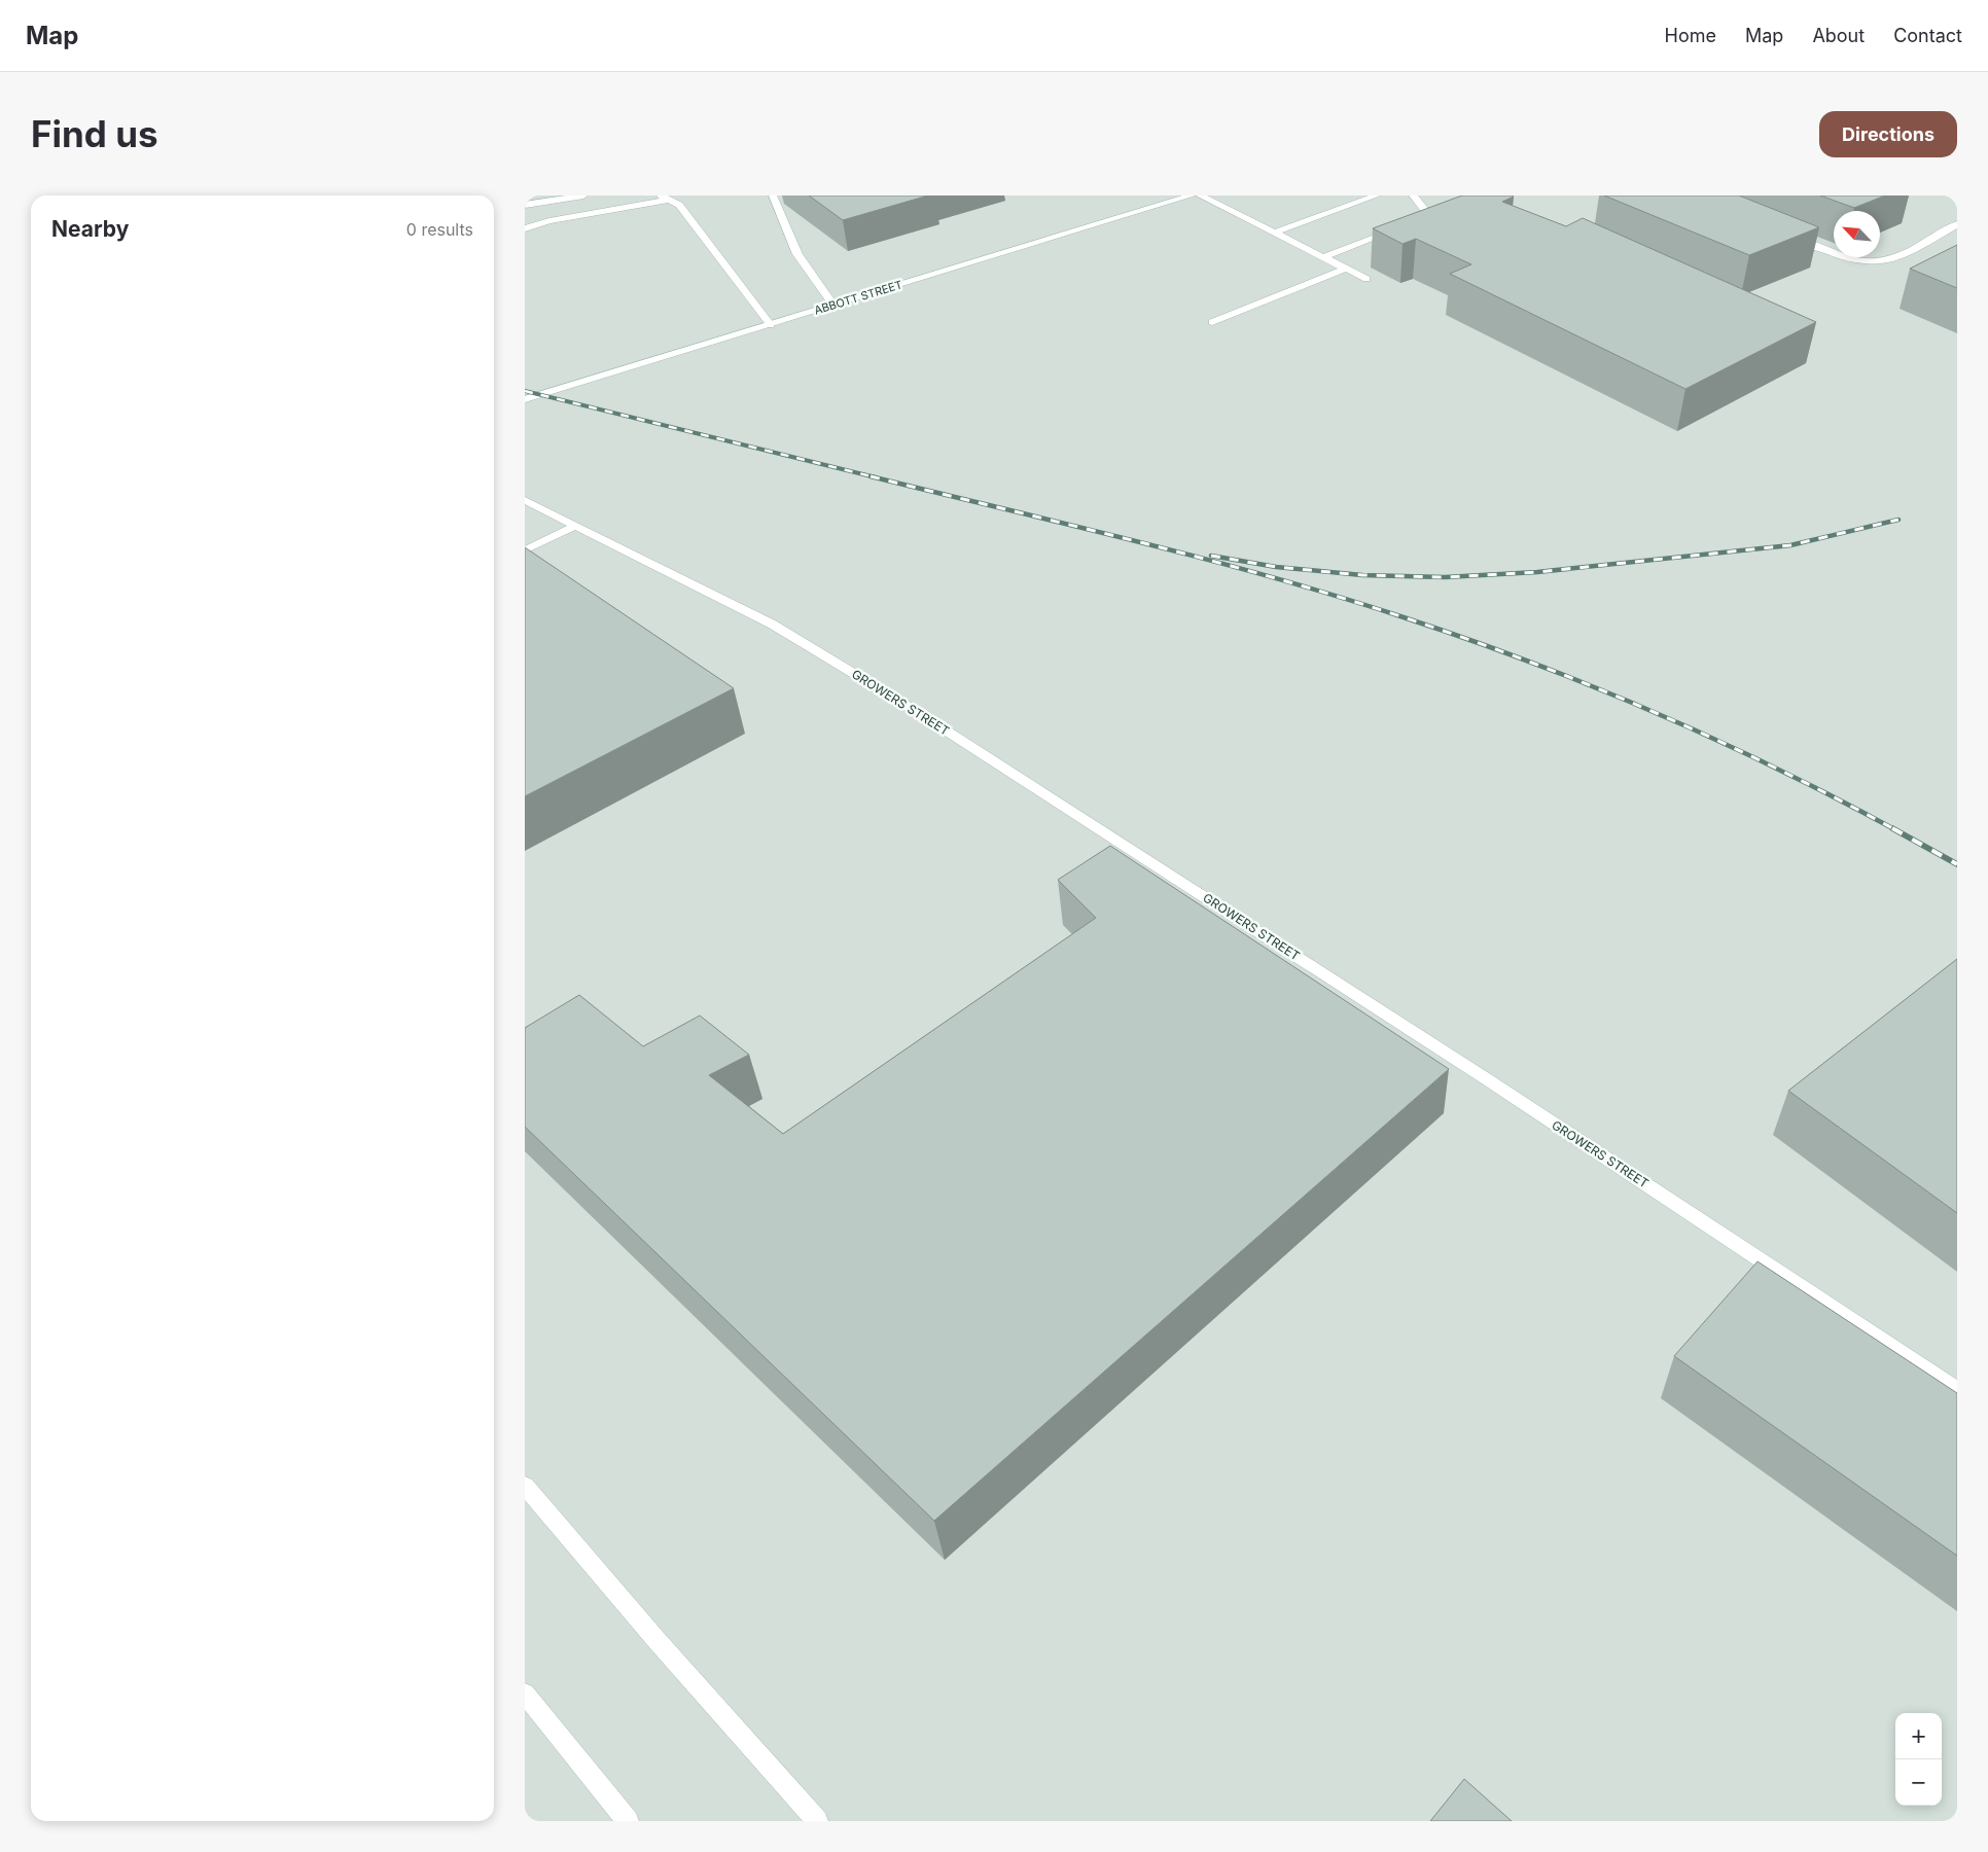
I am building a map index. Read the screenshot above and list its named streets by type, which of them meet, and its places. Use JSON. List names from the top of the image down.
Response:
{
  "streets": {
    "street": ["ABBOTT STREET", "GROWERS STREET"]
  },
  "north": "top left",
  "page": {
    "header": "Map",
    "nav": [
      "Home",
      "Map",
      "About",
      "Contact"
    ],
    "buttons": "Directions",
    "title": "Find us",
    "heading": ["Nearby", "0 results"],
    "map_buttons": ["+", "−"]
  }
}
